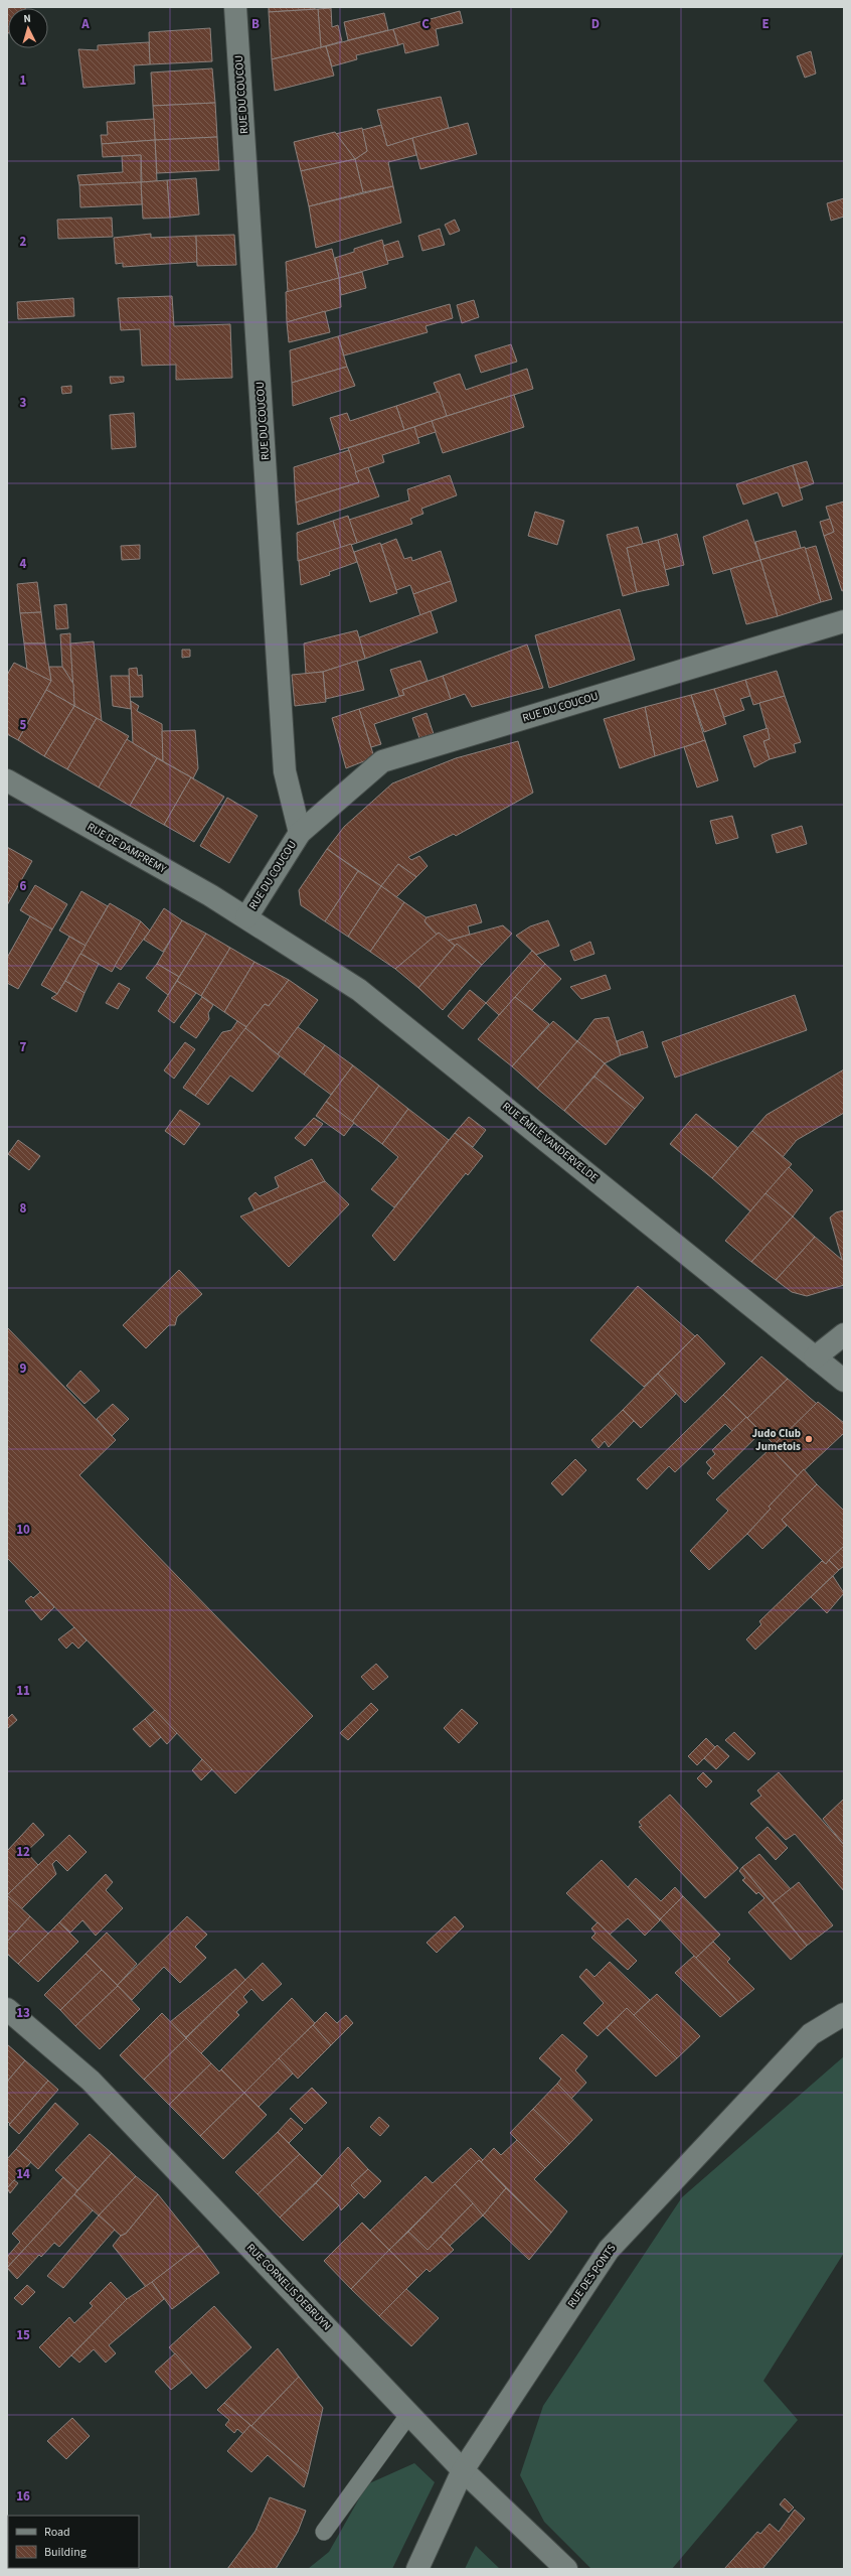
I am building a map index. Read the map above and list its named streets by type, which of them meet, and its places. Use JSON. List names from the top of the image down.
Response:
{
  "streets": {
    "street": [
      "RUE DU COUCOU",
      "RUE DE DAMPREMY",
      "RUE ÉMILE VANDERVELDE",
      "RUE DES PONTS",
      "RUE CORNELIS DEBRUYN"
    ]
  },
  "crossings": [
    ["RUE DU COUCOU", "RUE DE DAMPREMY"],
    ["RUE DU COUCOU", "RUE ÉMILE VANDERVELDE"],
    ["RUE DE DAMPREMY", "RUE ÉMILE VANDERVELDE"],
    ["RUE DES PONTS", "RUE CORNELIS DEBRUYN"]
  ],
  "places": ["Judo Club Jumetois"],
  "legend": ["Road", "Building"],
  "north": "top",
  "grid": {
    "columns": [
      "A",
      "B",
      "C",
      "D",
      "E"
    ],
    "rows": [
      "1",
      "2",
      "3",
      "4",
      "5",
      "6",
      "7",
      "8",
      "9",
      "10",
      "11",
      "12",
      "13",
      "14",
      "15",
      "16"
    ]
  }
}
